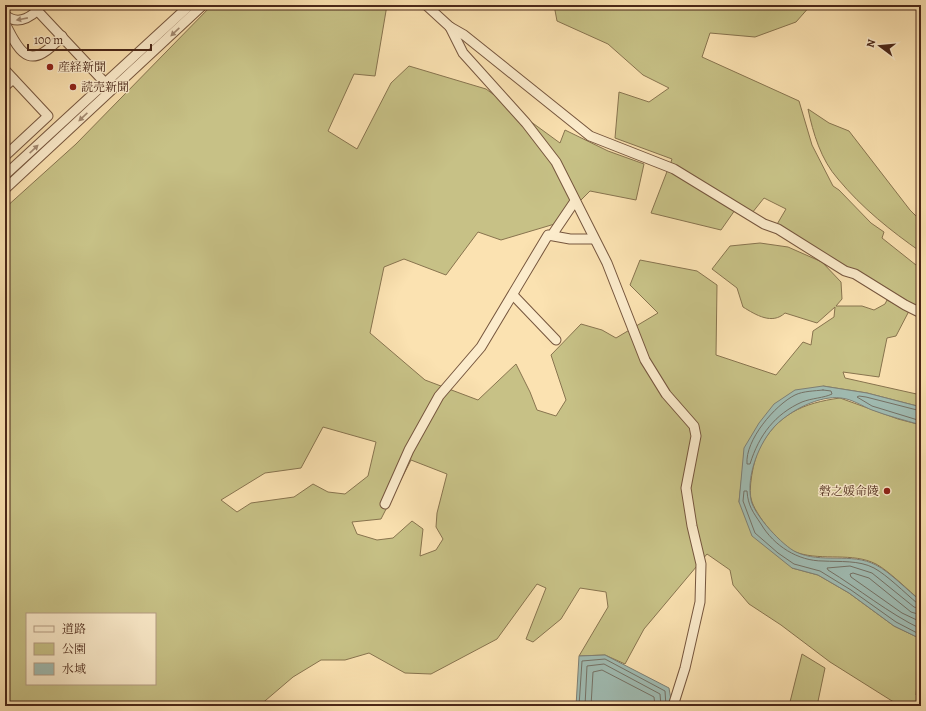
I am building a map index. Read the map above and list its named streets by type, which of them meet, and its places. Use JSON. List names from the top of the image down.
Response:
{
  "places": ["産経新聞", "読売新聞", "磐之媛命陵"],
  "legend": ["道路", "公園", "水域"],
  "scale_bar": "100 m",
  "north": "left"
}
